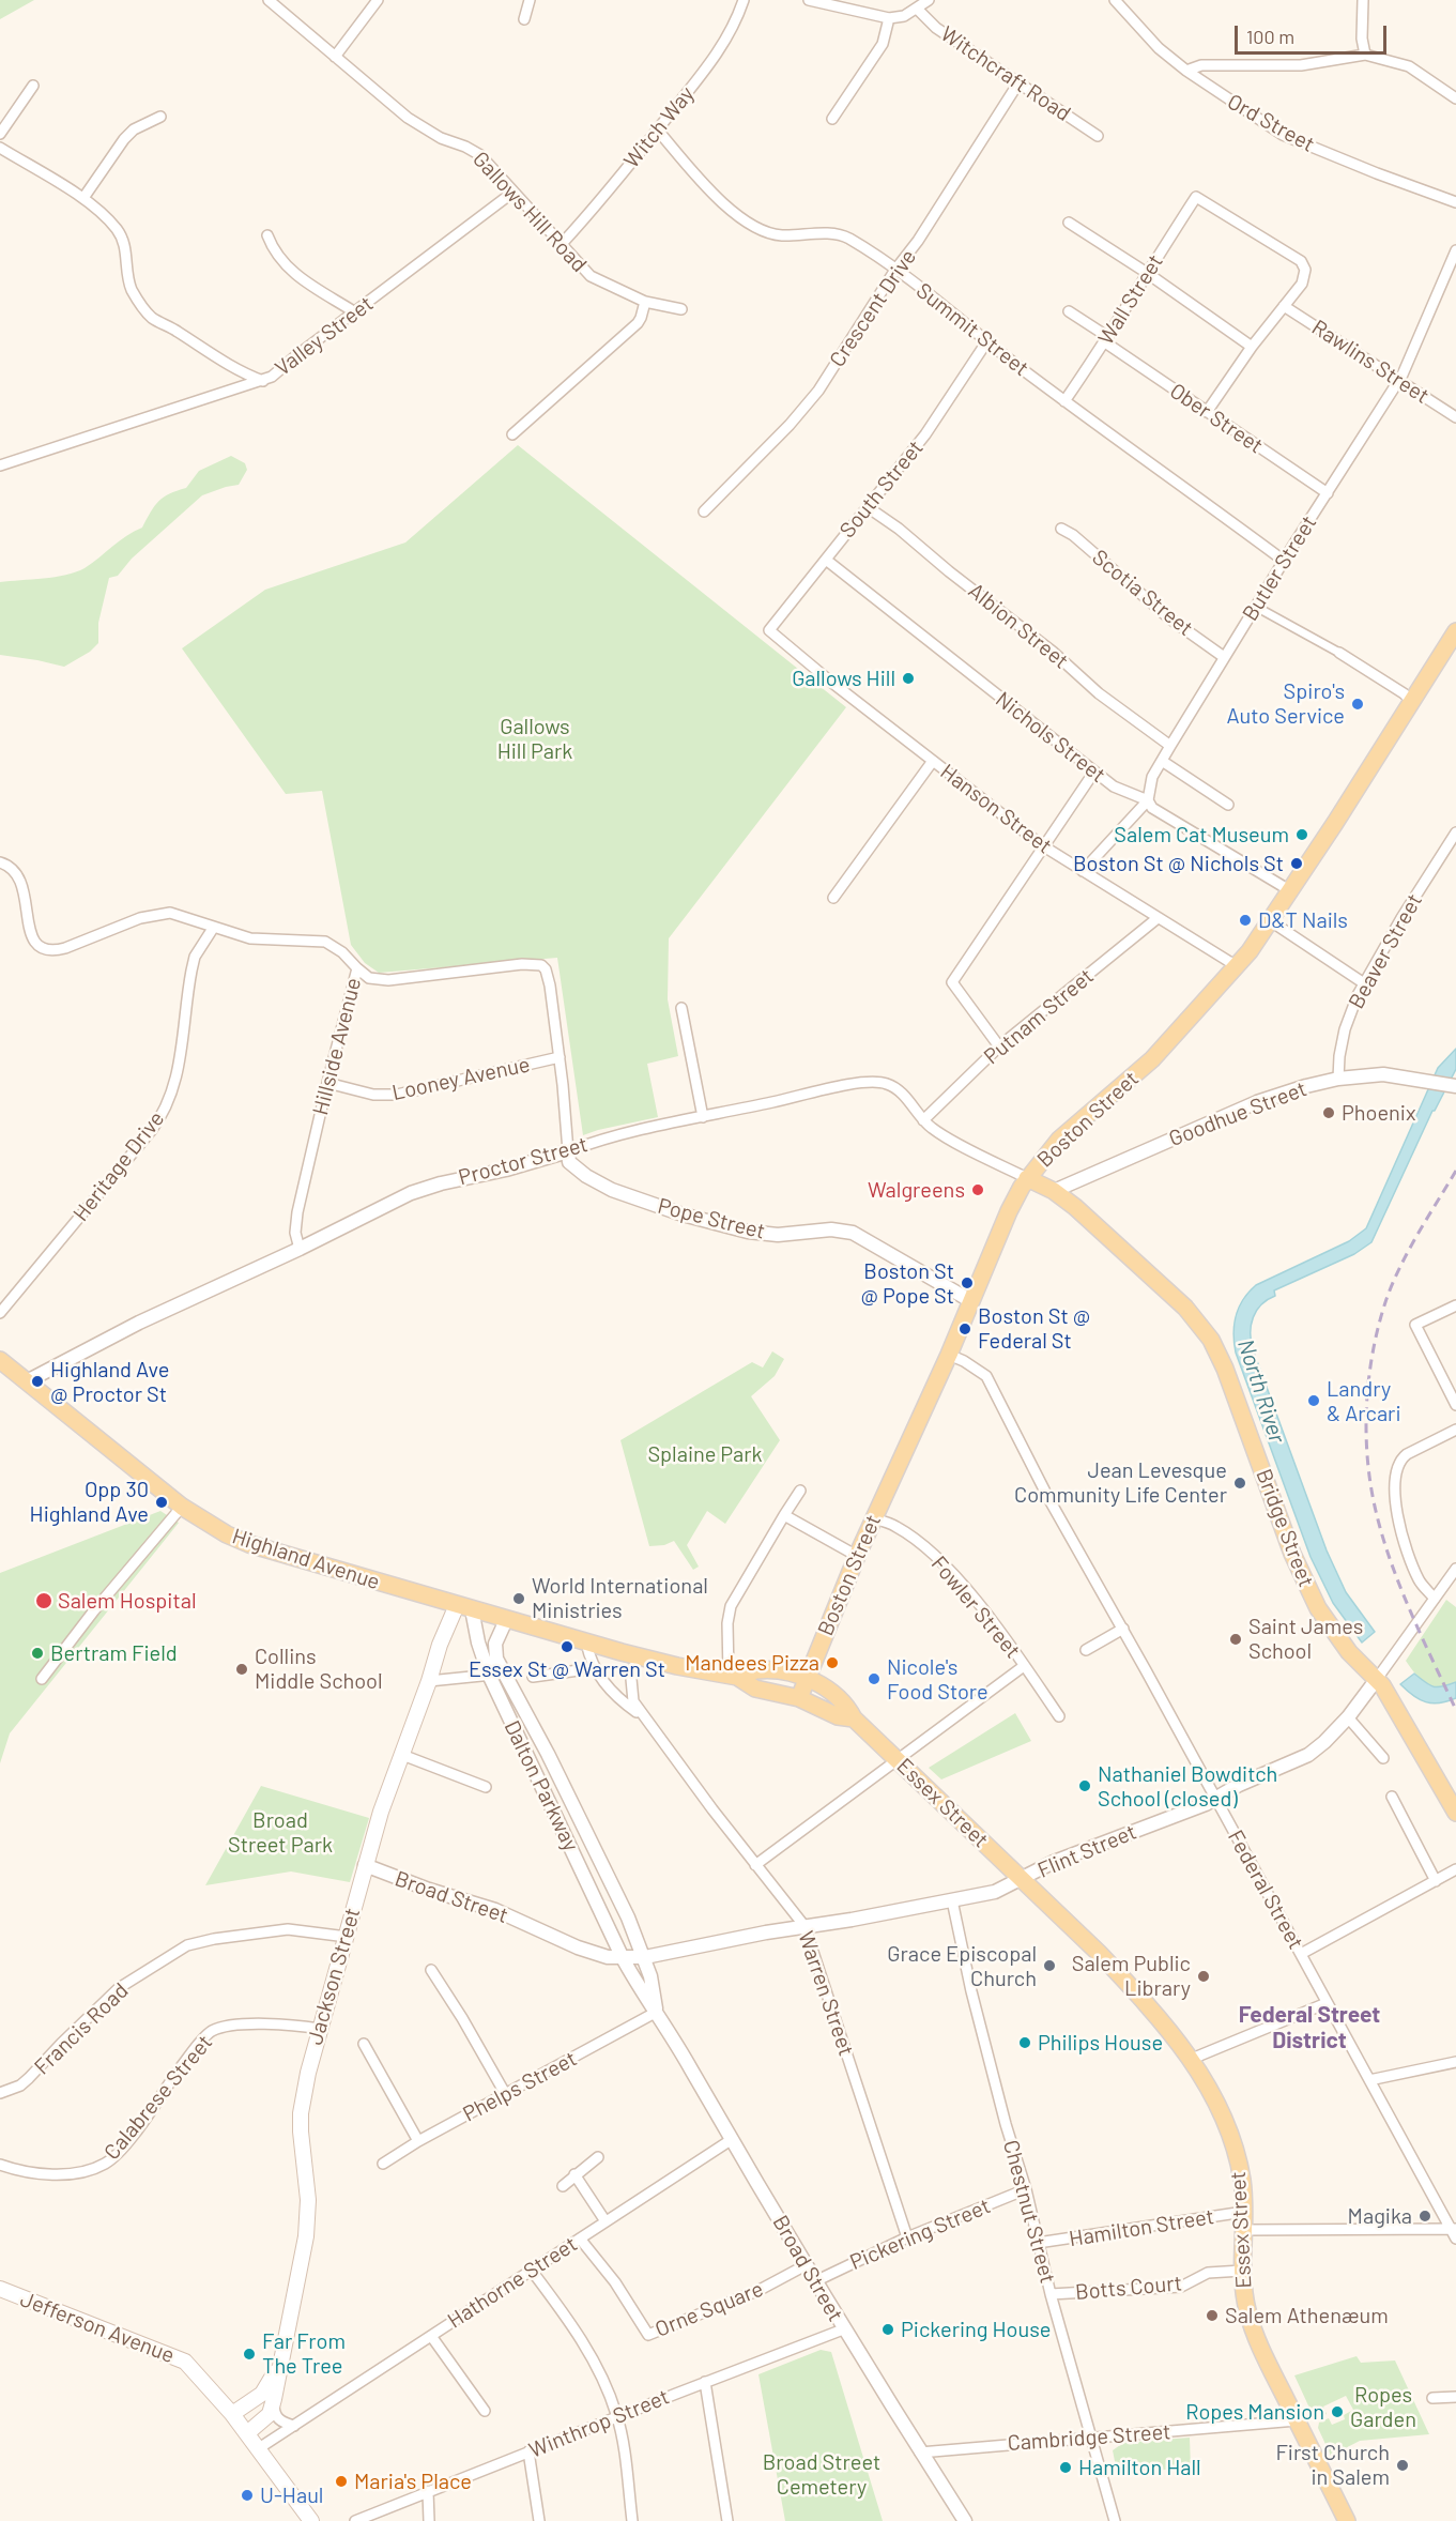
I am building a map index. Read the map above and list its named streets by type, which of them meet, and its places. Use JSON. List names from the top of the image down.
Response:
{
  "streets": {
    "main road": [
      "Boston Street",
      "Bridge Street",
      "Highland Avenue",
      "Essex Street",
      "Jackson Street",
      "Jefferson Avenue"
    ],
    "street": [
      "Witchcraft Road",
      "Ord Street",
      "Witch Way",
      "Gallows Hill Road",
      "Wall Street",
      "Crescent Drive",
      "Summit Street",
      "Valley Street",
      "Rawlins Street",
      "Ober Street",
      "South Street",
      "Butler Street",
      "Scotia Street",
      "Albion Street",
      "Nichols Street",
      "Hanson Street",
      "Beaver Street",
      "Putnam Street",
      "Hillside Avenue",
      "Looney Avenue",
      "Goodhue Street",
      "Proctor Street",
      "Heritage Drive",
      "Pope Street",
      "Fowler Street",
      "Dalton Parkway",
      "Flint Street",
      "Federal Street",
      "Broad Street",
      "Warren Street",
      "Francis Road",
      "Phelps Street",
      "Calabrese Street",
      "Chestnut Street",
      "Hamilton Street",
      "Pickering Street",
      "Hathorne Street",
      "Botts Court",
      "Orne Square",
      "Winthrop Street",
      "Cambridge Street"
    ]
  },
  "crossings": [
    ["Witchcraft Road", "Crescent Drive"],
    ["Witch Way", "Gallows Hill Road"],
    ["Witch Way", "Summit Street"],
    ["Gallows Hill Road", "Valley Street"],
    ["Wall Street", "Summit Street"],
    ["Wall Street", "Rawlins Street"],
    ["Wall Street", "Ober Street"],
    ["Crescent Drive", "Summit Street"],
    ["Summit Street", "South Street"],
    ["Summit Street", "Butler Street"],
    ["Rawlins Street", "Butler Street"],
    ["Ober Street", "Butler Street"],
    ["South Street", "Albion Street"],
    ["South Street", "Nichols Street"],
    ["South Street", "Hanson Street"],
    ["Butler Street", "Scotia Street"],
    ["Butler Street", "Albion Street"],
    ["Butler Street", "Nichols Street"],
    ["Butler Street", "Hanson Street"],
    ["Nichols Street", "Boston Street"],
    ["Hanson Street", "Putnam Street"],
    ["Hanson Street", "Boston Street"],
    ["Beaver Street", "Goodhue Street"],
    ["Putnam Street", "Proctor Street"],
    ["Hillside Avenue", "Looney Avenue"],
    ["Hillside Avenue", "Proctor Street"],
    ["Hillside Avenue", "Heritage Drive"],
    ["Goodhue Street", "Bridge Street"],
    ["Boston Street", "Proctor Street"],
    ["Boston Street", "Pope Street"],
    ["Boston Street", "Bridge Street"],
    ["Boston Street", "Fowler Street"],
    ["Boston Street", "Essex Street"],
    ["Boston Street", "Federal Street"],
    ["Proctor Street", "Pope Street"],
    ["Proctor Street", "Bridge Street"],
    ["Proctor Street", "Highland Avenue"],
    ["Bridge Street", "Flint Street"],
    ["Highland Avenue", "Dalton Parkway"],
    ["Highland Avenue", "Essex Street"],
    ["Highland Avenue", "Jackson Street"],
    ["Highland Avenue", "Warren Street"],
    ["Dalton Parkway", "Flint Street"],
    ["Dalton Parkway", "Broad Street"],
    ["Dalton Parkway", "Jackson Street"],
    ["Essex Street", "Flint Street"],
    ["Essex Street", "Warren Street"],
    ["Essex Street", "Hamilton Street"],
    ["Essex Street", "Botts Court"],
    ["Essex Street", "Cambridge Street"],
    ["Flint Street", "Federal Street"],
    ["Flint Street", "Broad Street"],
    ["Flint Street", "Warren Street"],
    ["Flint Street", "Chestnut Street"],
    ["Broad Street", "Jackson Street"],
    ["Broad Street", "Phelps Street"],
    ["Broad Street", "Pickering Street"],
    ["Broad Street", "Hathorne Street"],
    ["Broad Street", "Orne Square"],
    ["Broad Street", "Winthrop Street"],
    ["Broad Street", "Cambridge Street"],
    ["Jackson Street", "Francis Road"],
    ["Jackson Street", "Calabrese Street"],
    ["Jackson Street", "Jefferson Avenue"],
    ["Warren Street", "Pickering Street"],
    ["Chestnut Street", "Hamilton Street"],
    ["Chestnut Street", "Pickering Street"],
    ["Chestnut Street", "Botts Court"],
    ["Chestnut Street", "Cambridge Street"],
    ["Hathorne Street", "Orne Square"],
    ["Hathorne Street", "Jefferson Avenue"]
  ],
  "districts": ["Federal Street District"],
  "water": ["North River"],
  "parks": [
    "Gallows Hill Park",
    "Splaine Park",
    "Broad Street Park",
    "Ropes Garden",
    "Broad Street Cemetery"
  ],
  "places": [
    "Gallows Hill",
    "Spiro's Auto Service",
    "Salem Cat Museum",
    "Boston St @ Nichols St",
    "D&T Nails",
    "Phoenix",
    "Walgreens",
    "Boston St @ Pope St",
    "Boston St @ Federal St",
    "Highland Ave @ Proctor St",
    "Landry & Arcari",
    "Jean Levesque Community Life Center",
    "Opp 30 Highland Ave",
    "World International Ministries",
    "Salem Hospital",
    "Saint James School",
    "Essex St @ Warren St",
    "Bertram Field",
    "Mandees Pizza",
    "Collins Middle School",
    "Nicole's Food Store",
    "Nathaniel Bowditch School (closed)",
    "Grace Episcopal Church",
    "Salem Public Library",
    "Philips House",
    "Magika",
    "Salem Athenæum",
    "Pickering House",
    "Far From The Tree",
    "Ropes Mansion",
    "First Church in Salem",
    "Hamilton Hall",
    "Maria's Place",
    "U-Haul"
  ],
  "scale_bar": "100 m"
}
